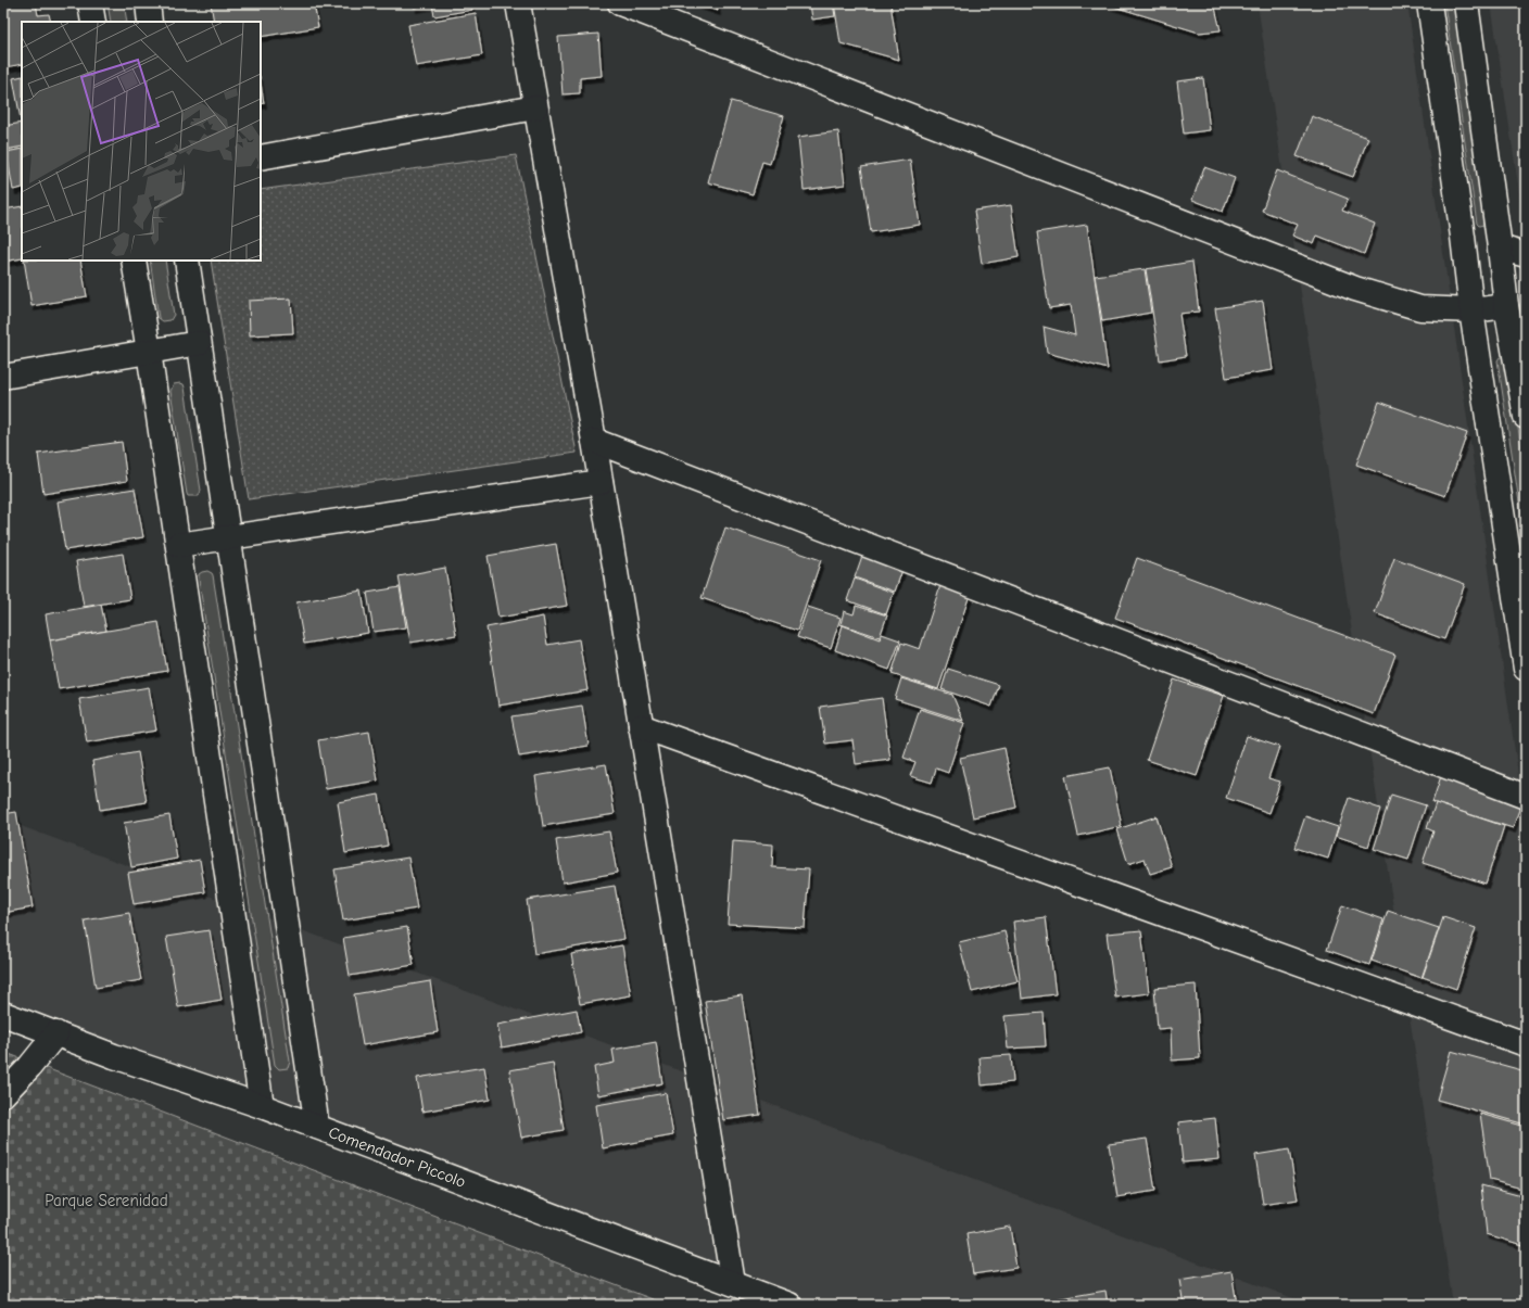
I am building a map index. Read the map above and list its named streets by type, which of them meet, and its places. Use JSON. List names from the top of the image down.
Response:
{
  "streets": {
    "street": ["Comendador Piccolo"]
  },
  "parks": ["Parque Serenidad"]
}
